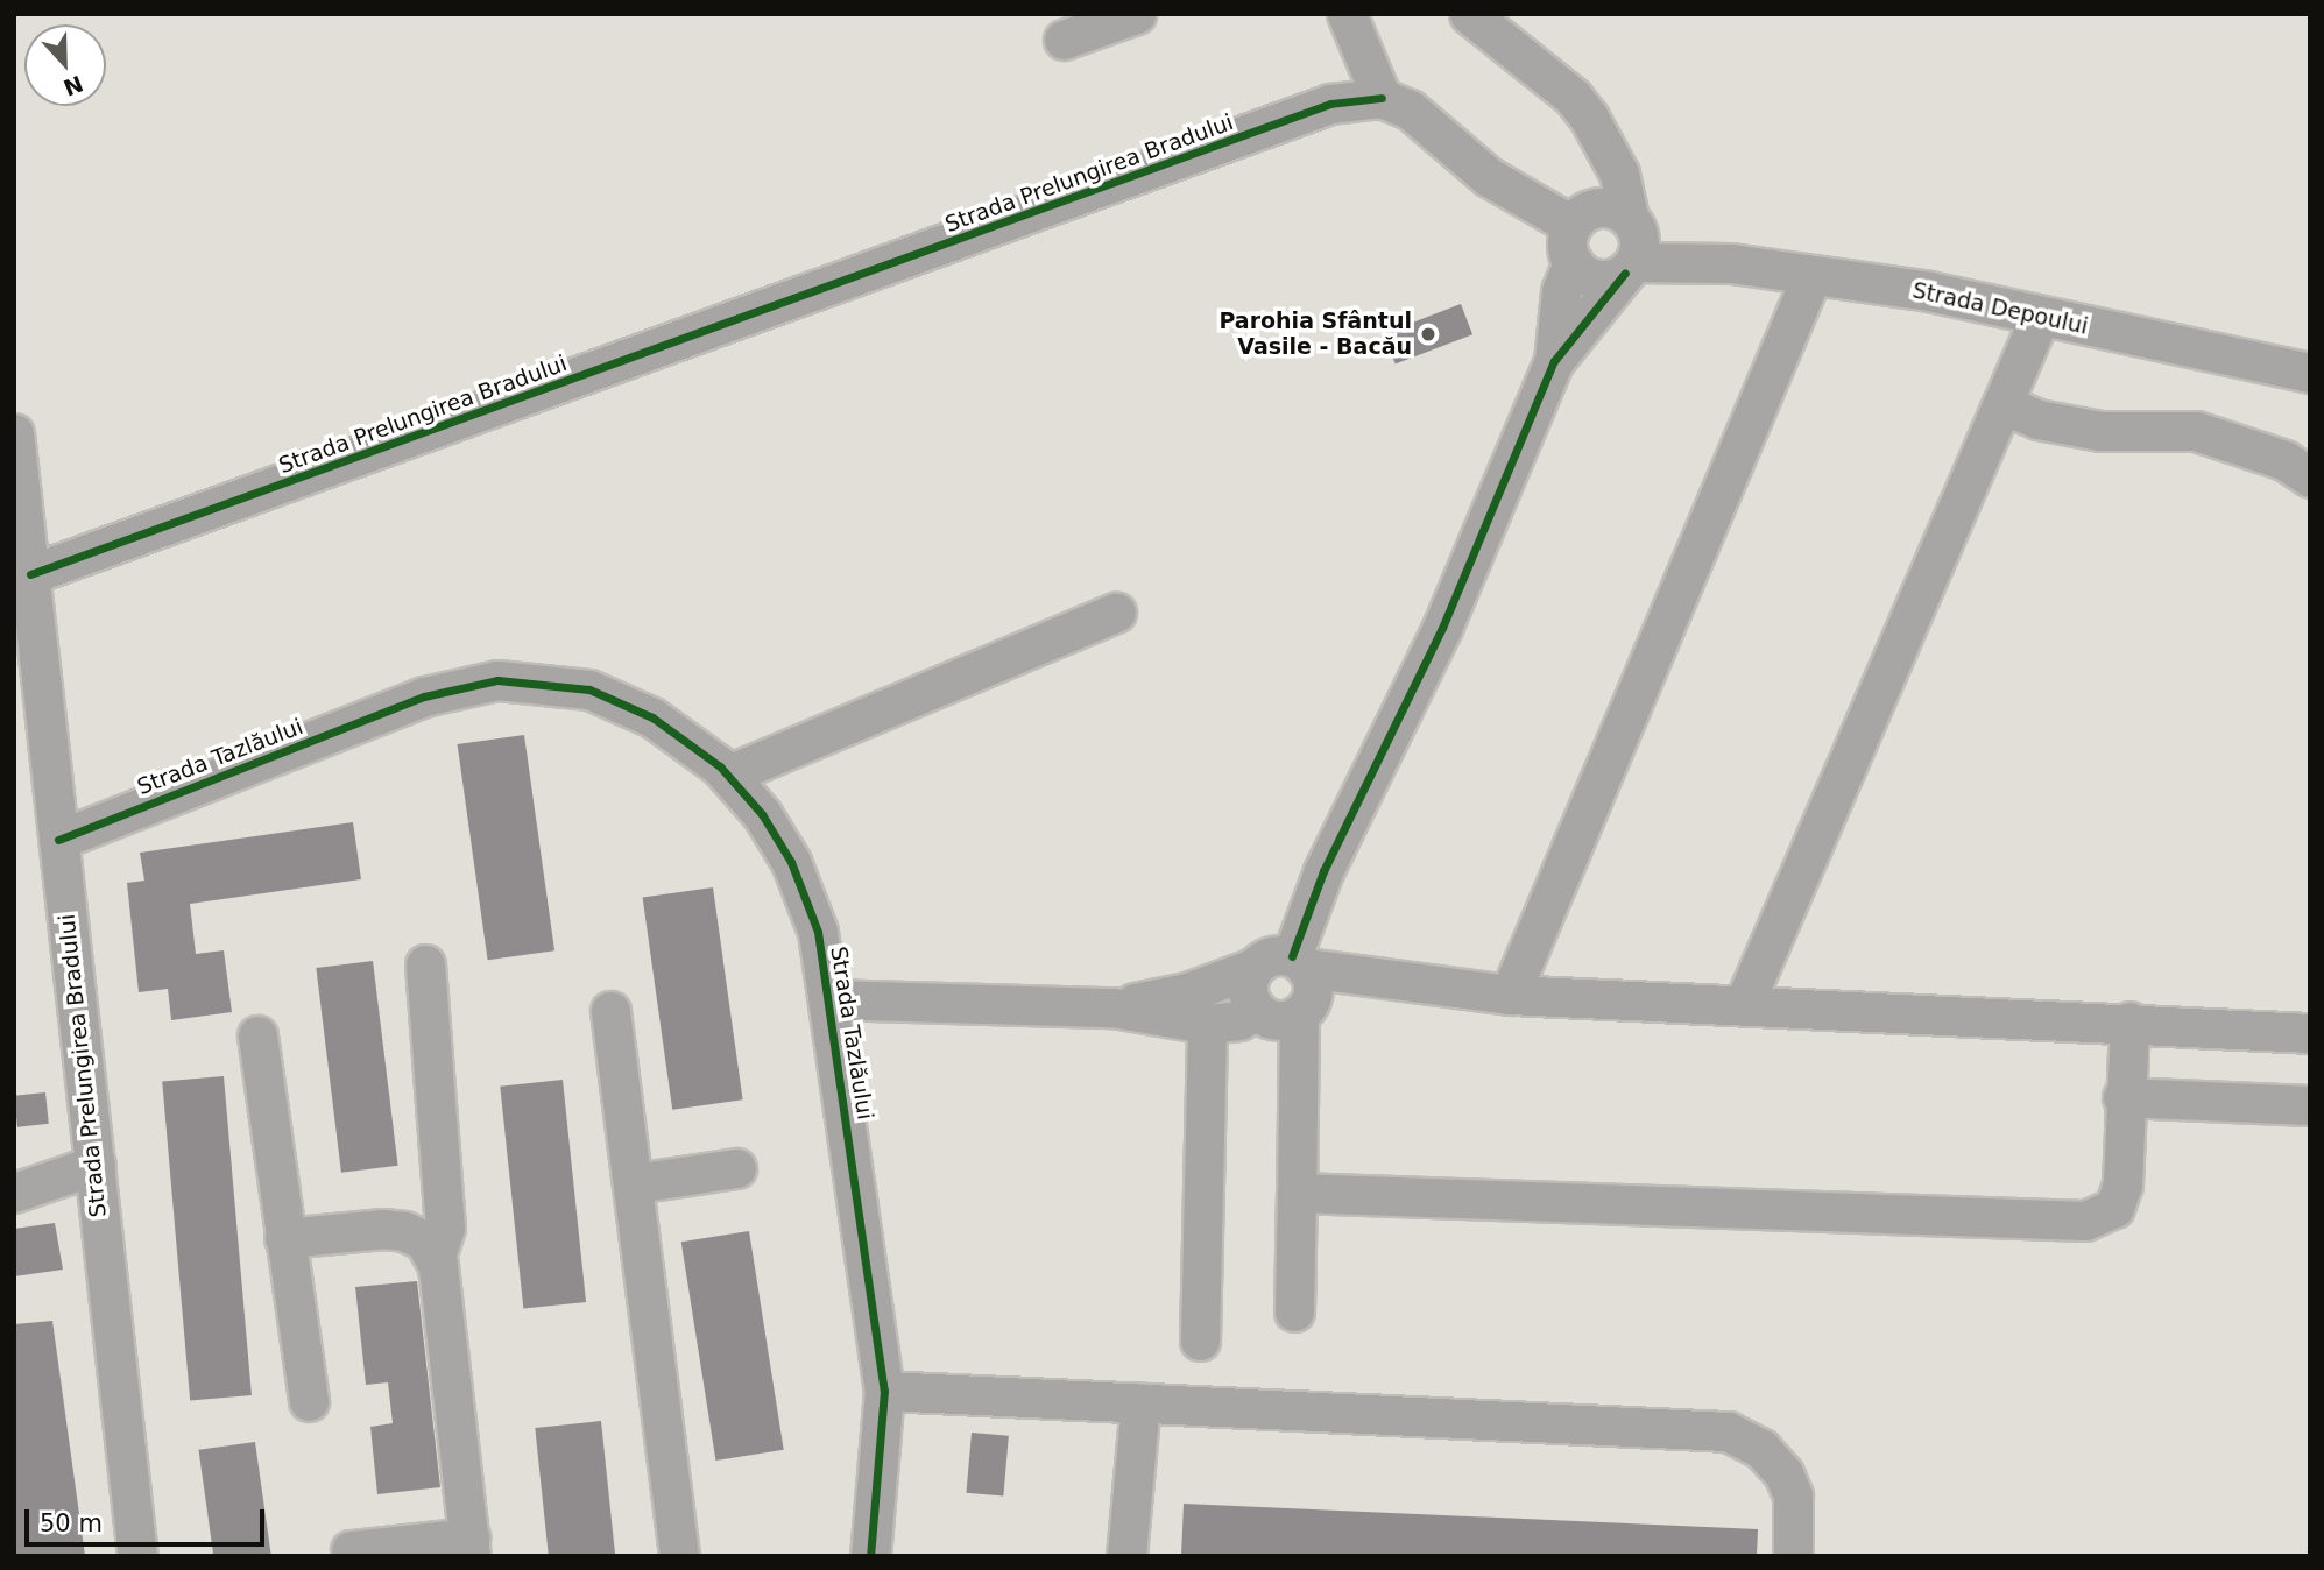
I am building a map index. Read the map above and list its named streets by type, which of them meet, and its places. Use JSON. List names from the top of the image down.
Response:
{
  "streets": {
    "street": ["Strada Prelungirea Bradului", "Strada Depoului", "Strada Tazlăului"]
  },
  "crossings": [
    ["Strada Prelungirea Bradului", "Strada Depoului"],
    ["Strada Prelungirea Bradului", "Strada Tazlăului"]
  ],
  "places": ["Parohia Sfântul Vasile - Bacău"],
  "scale_bar": "50 m",
  "north": "bottom"
}
